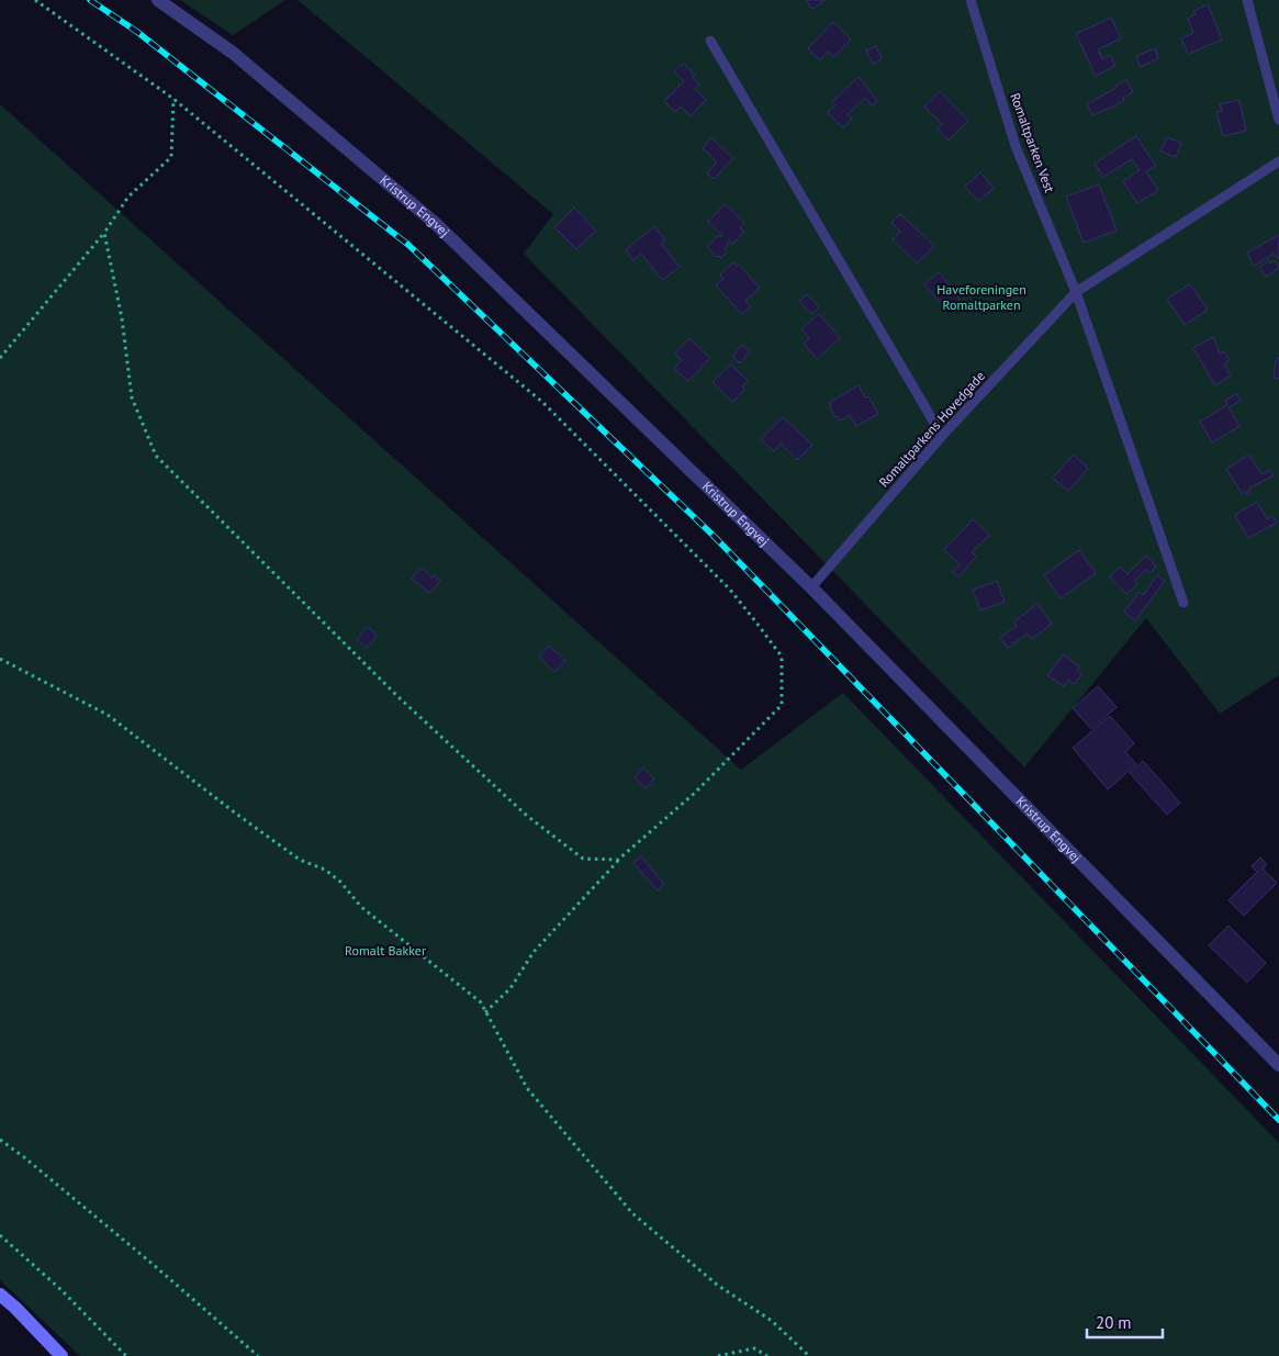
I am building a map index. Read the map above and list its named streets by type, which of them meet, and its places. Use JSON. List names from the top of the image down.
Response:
{
  "streets": {
    "street": ["Kristrup Engvej"],
    "lane": ["Romaltparken Vest", "Romaltparkens Hovedgade"]
  },
  "crossings": [
    ["Romaltparken Vest", "Romaltparkens Hovedgade"],
    ["Kristrup Engvej", "Romaltparkens Hovedgade"]
  ],
  "parks": ["Haveforeningen Romaltparken", "Romalt Bakker"],
  "scale_bar": "20 m"
}
